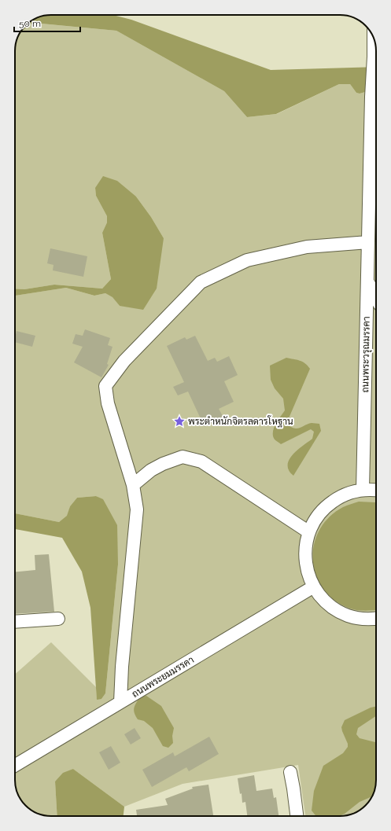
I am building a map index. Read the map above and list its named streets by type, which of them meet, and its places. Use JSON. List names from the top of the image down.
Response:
{
  "streets": {
    "street": ["ถนนพระวรุณมรรคา", "ถนนพระยมมรรคา"]
  },
  "places": {
    "place": ["พระตำหนักจิตรลดารโหฐาน"]
  },
  "scale_bar": "50 m"
}
